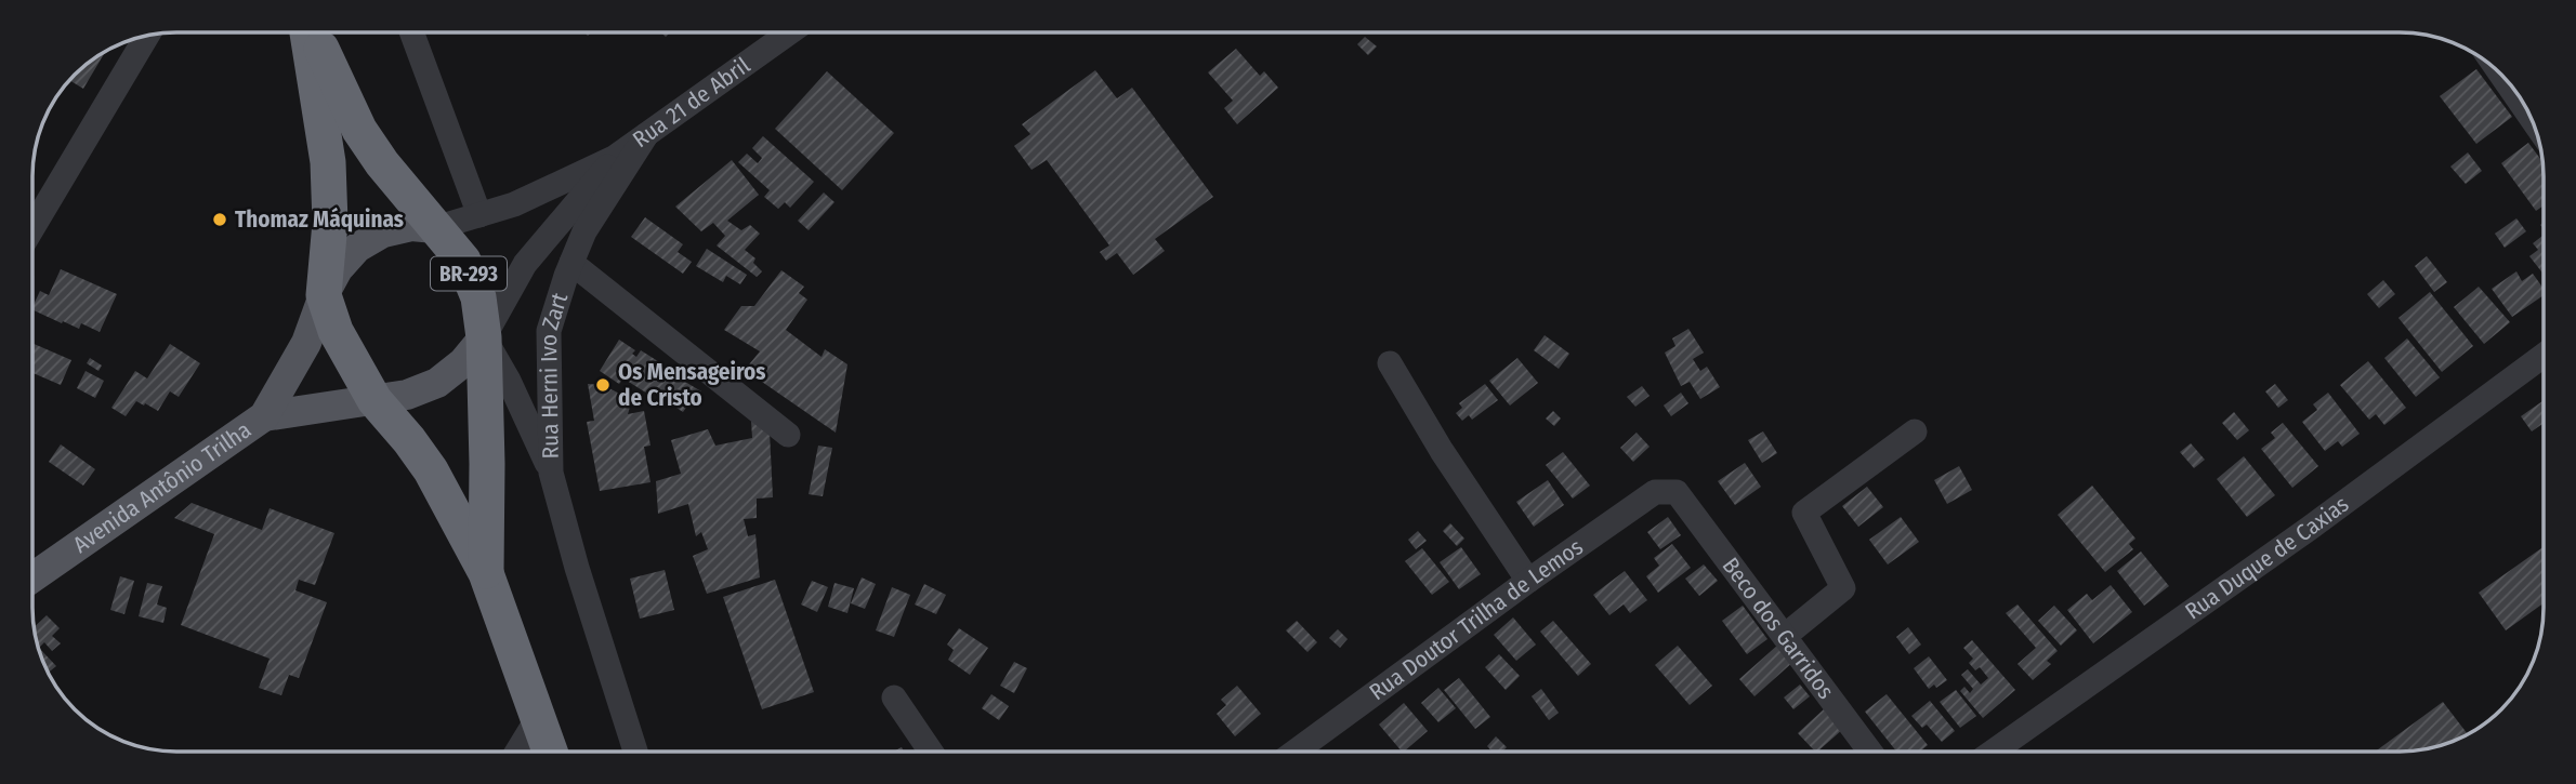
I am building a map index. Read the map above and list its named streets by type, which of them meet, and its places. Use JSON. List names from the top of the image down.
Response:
{
  "streets": {
    "highway": ["BR-293"],
    "main road": ["Avenida Antônio Trilha"],
    "street": [
      "Rua 21 de Abril",
      "Rua Herni Ivo Zart",
      "Rua Duque de Caxias",
      "Rua Doutor Trilha de Lemos",
      "Beco dos Garridos"
    ]
  },
  "crossings": [
    ["Rua 21 de Abril", "BR-293"],
    ["Rua 21 de Abril", "Rua Herni Ivo Zart"],
    ["Rua 21 de Abril", "Avenida Antônio Trilha"],
    ["BR-293", "Avenida Antônio Trilha"],
    ["Rua Doutor Trilha de Lemos", "Beco dos Garridos"]
  ],
  "places": ["Thomaz Máquinas", "Os Mensageiros de Cristo"]
}
